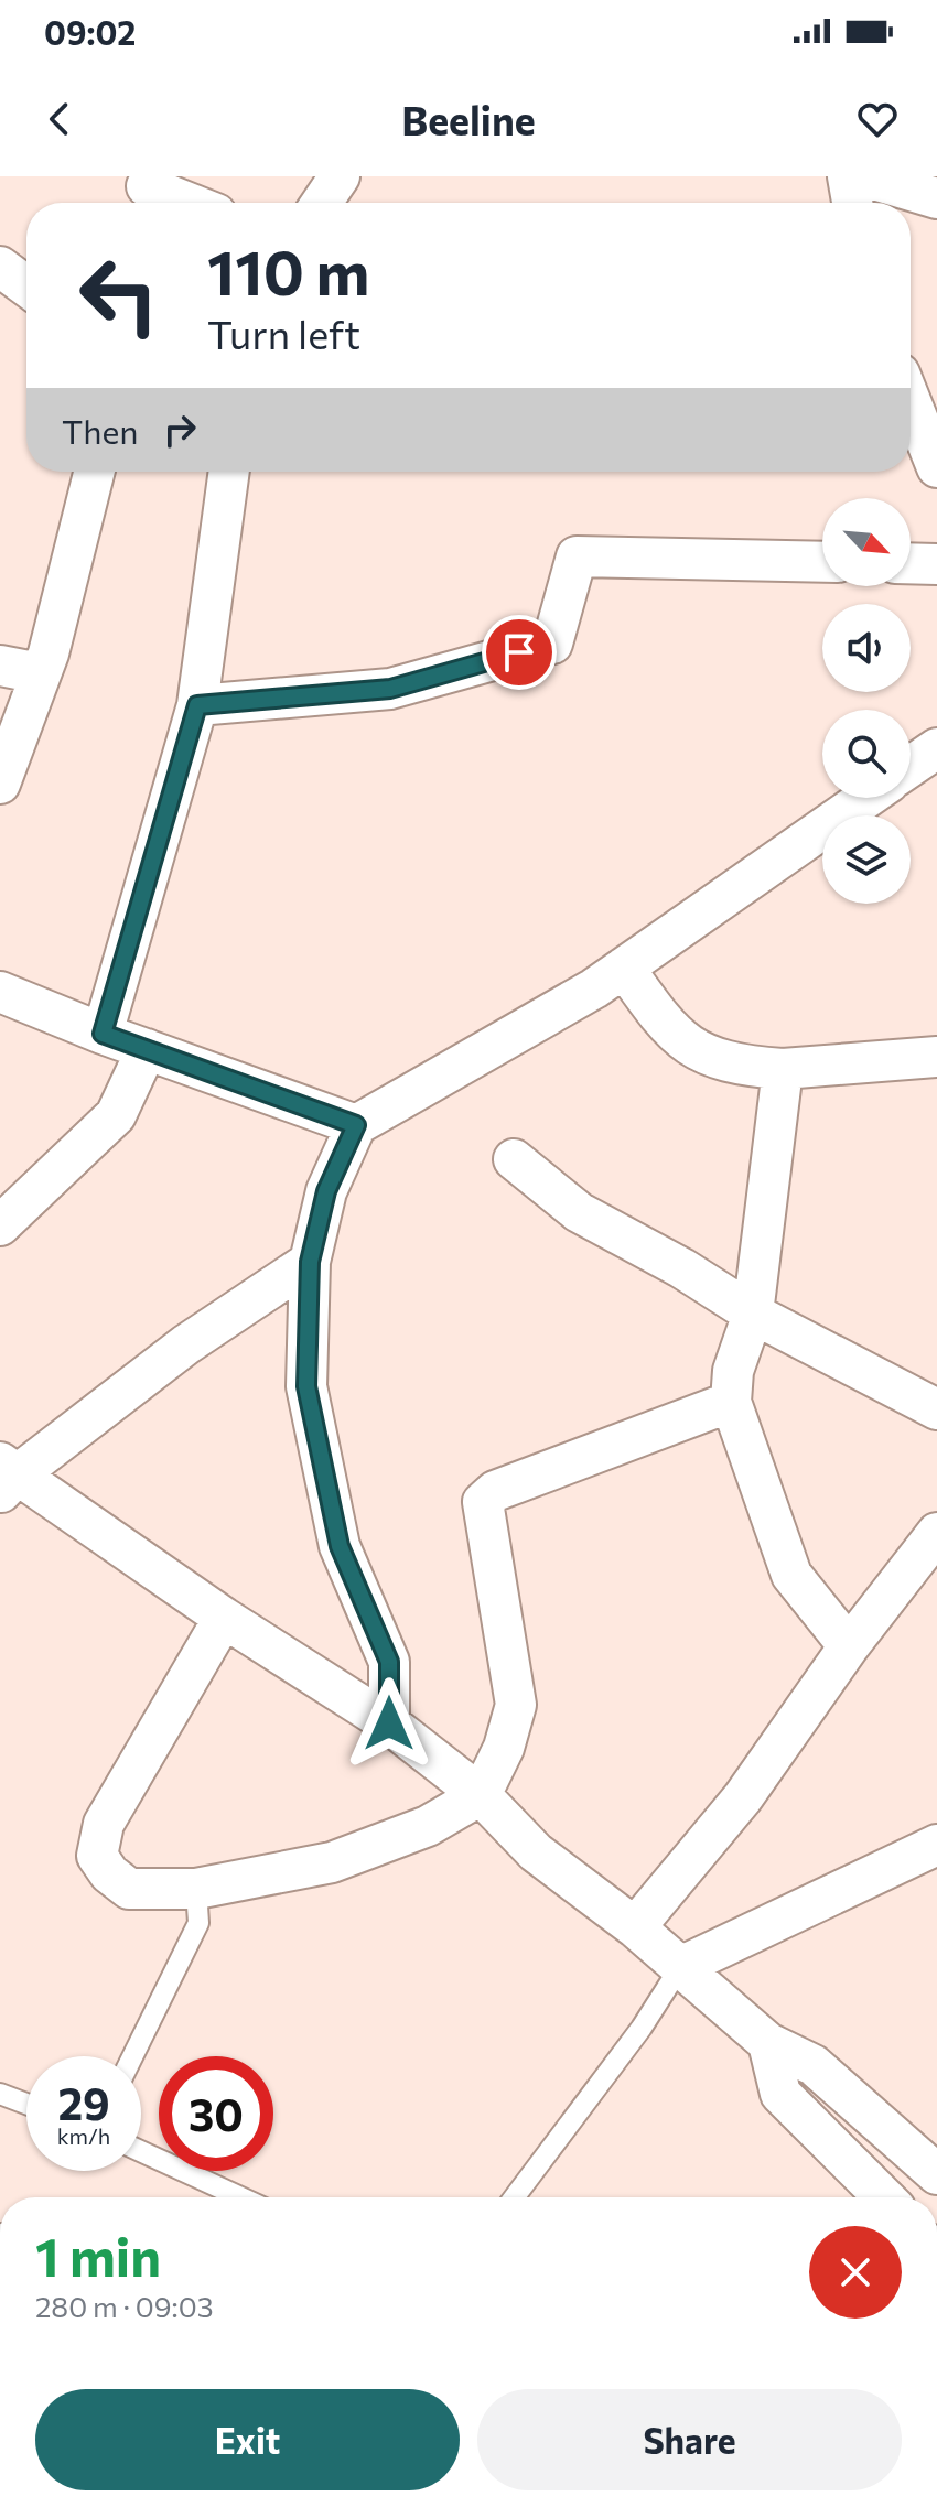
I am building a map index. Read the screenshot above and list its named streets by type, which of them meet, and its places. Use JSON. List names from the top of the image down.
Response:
{
  "north": "bottom right",
  "page": {
    "status": "09:02",
    "header": "Beeline",
    "turn": ["110 m", "Turn left"],
    "then": "Then",
    "speed": "29 km/h",
    "limit": "30",
    "heading": ["1 min", "280 m · 09:03"],
    "buttons": ["Exit", "Share"]
  }
}
